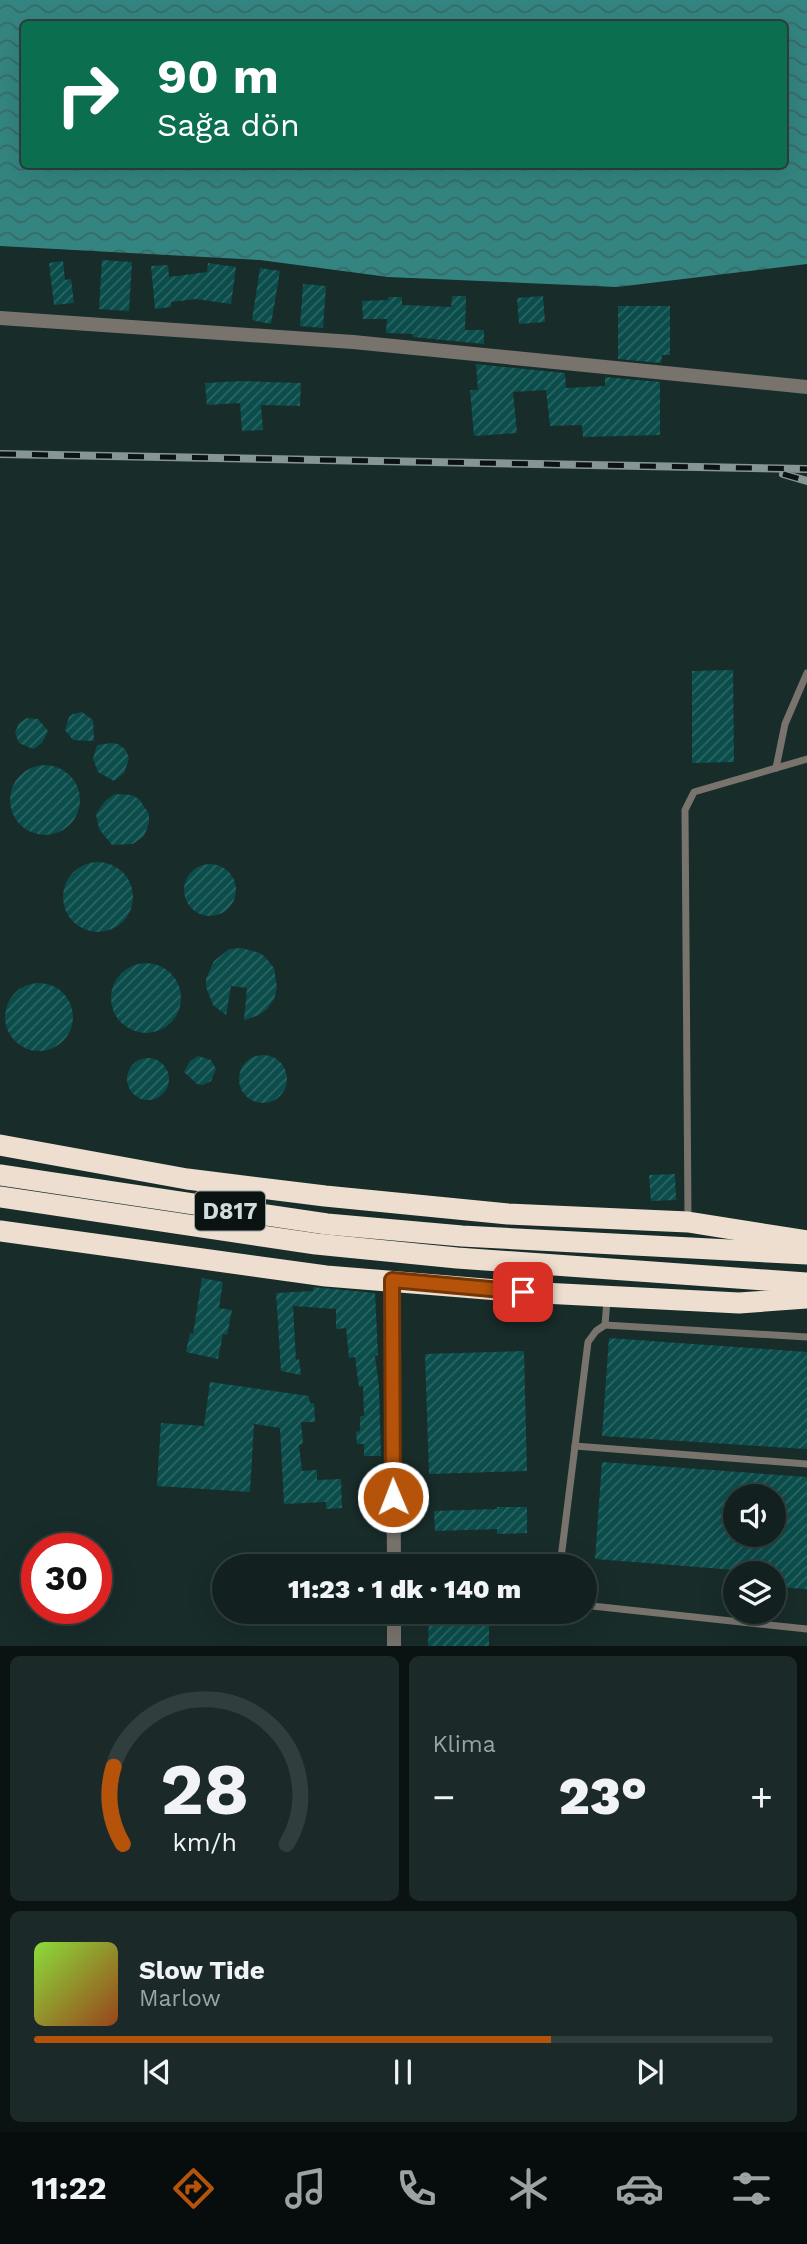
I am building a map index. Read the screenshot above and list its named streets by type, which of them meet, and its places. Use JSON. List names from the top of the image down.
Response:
{
  "streets": {
    "highway": ["D817"]
  },
  "page": {
    "turn": ["90 m", "Sağa dön"],
    "limit": "30",
    "trip": "11:23 · 1 dk · 140 m",
    "tile": "Klima",
    "heat": ["−", "23°", "+"],
    "song": ["Slow Tide", "Marlow"],
    "tabs": "11:22",
    "gauge": ["28", "km/h"]
  }
}
